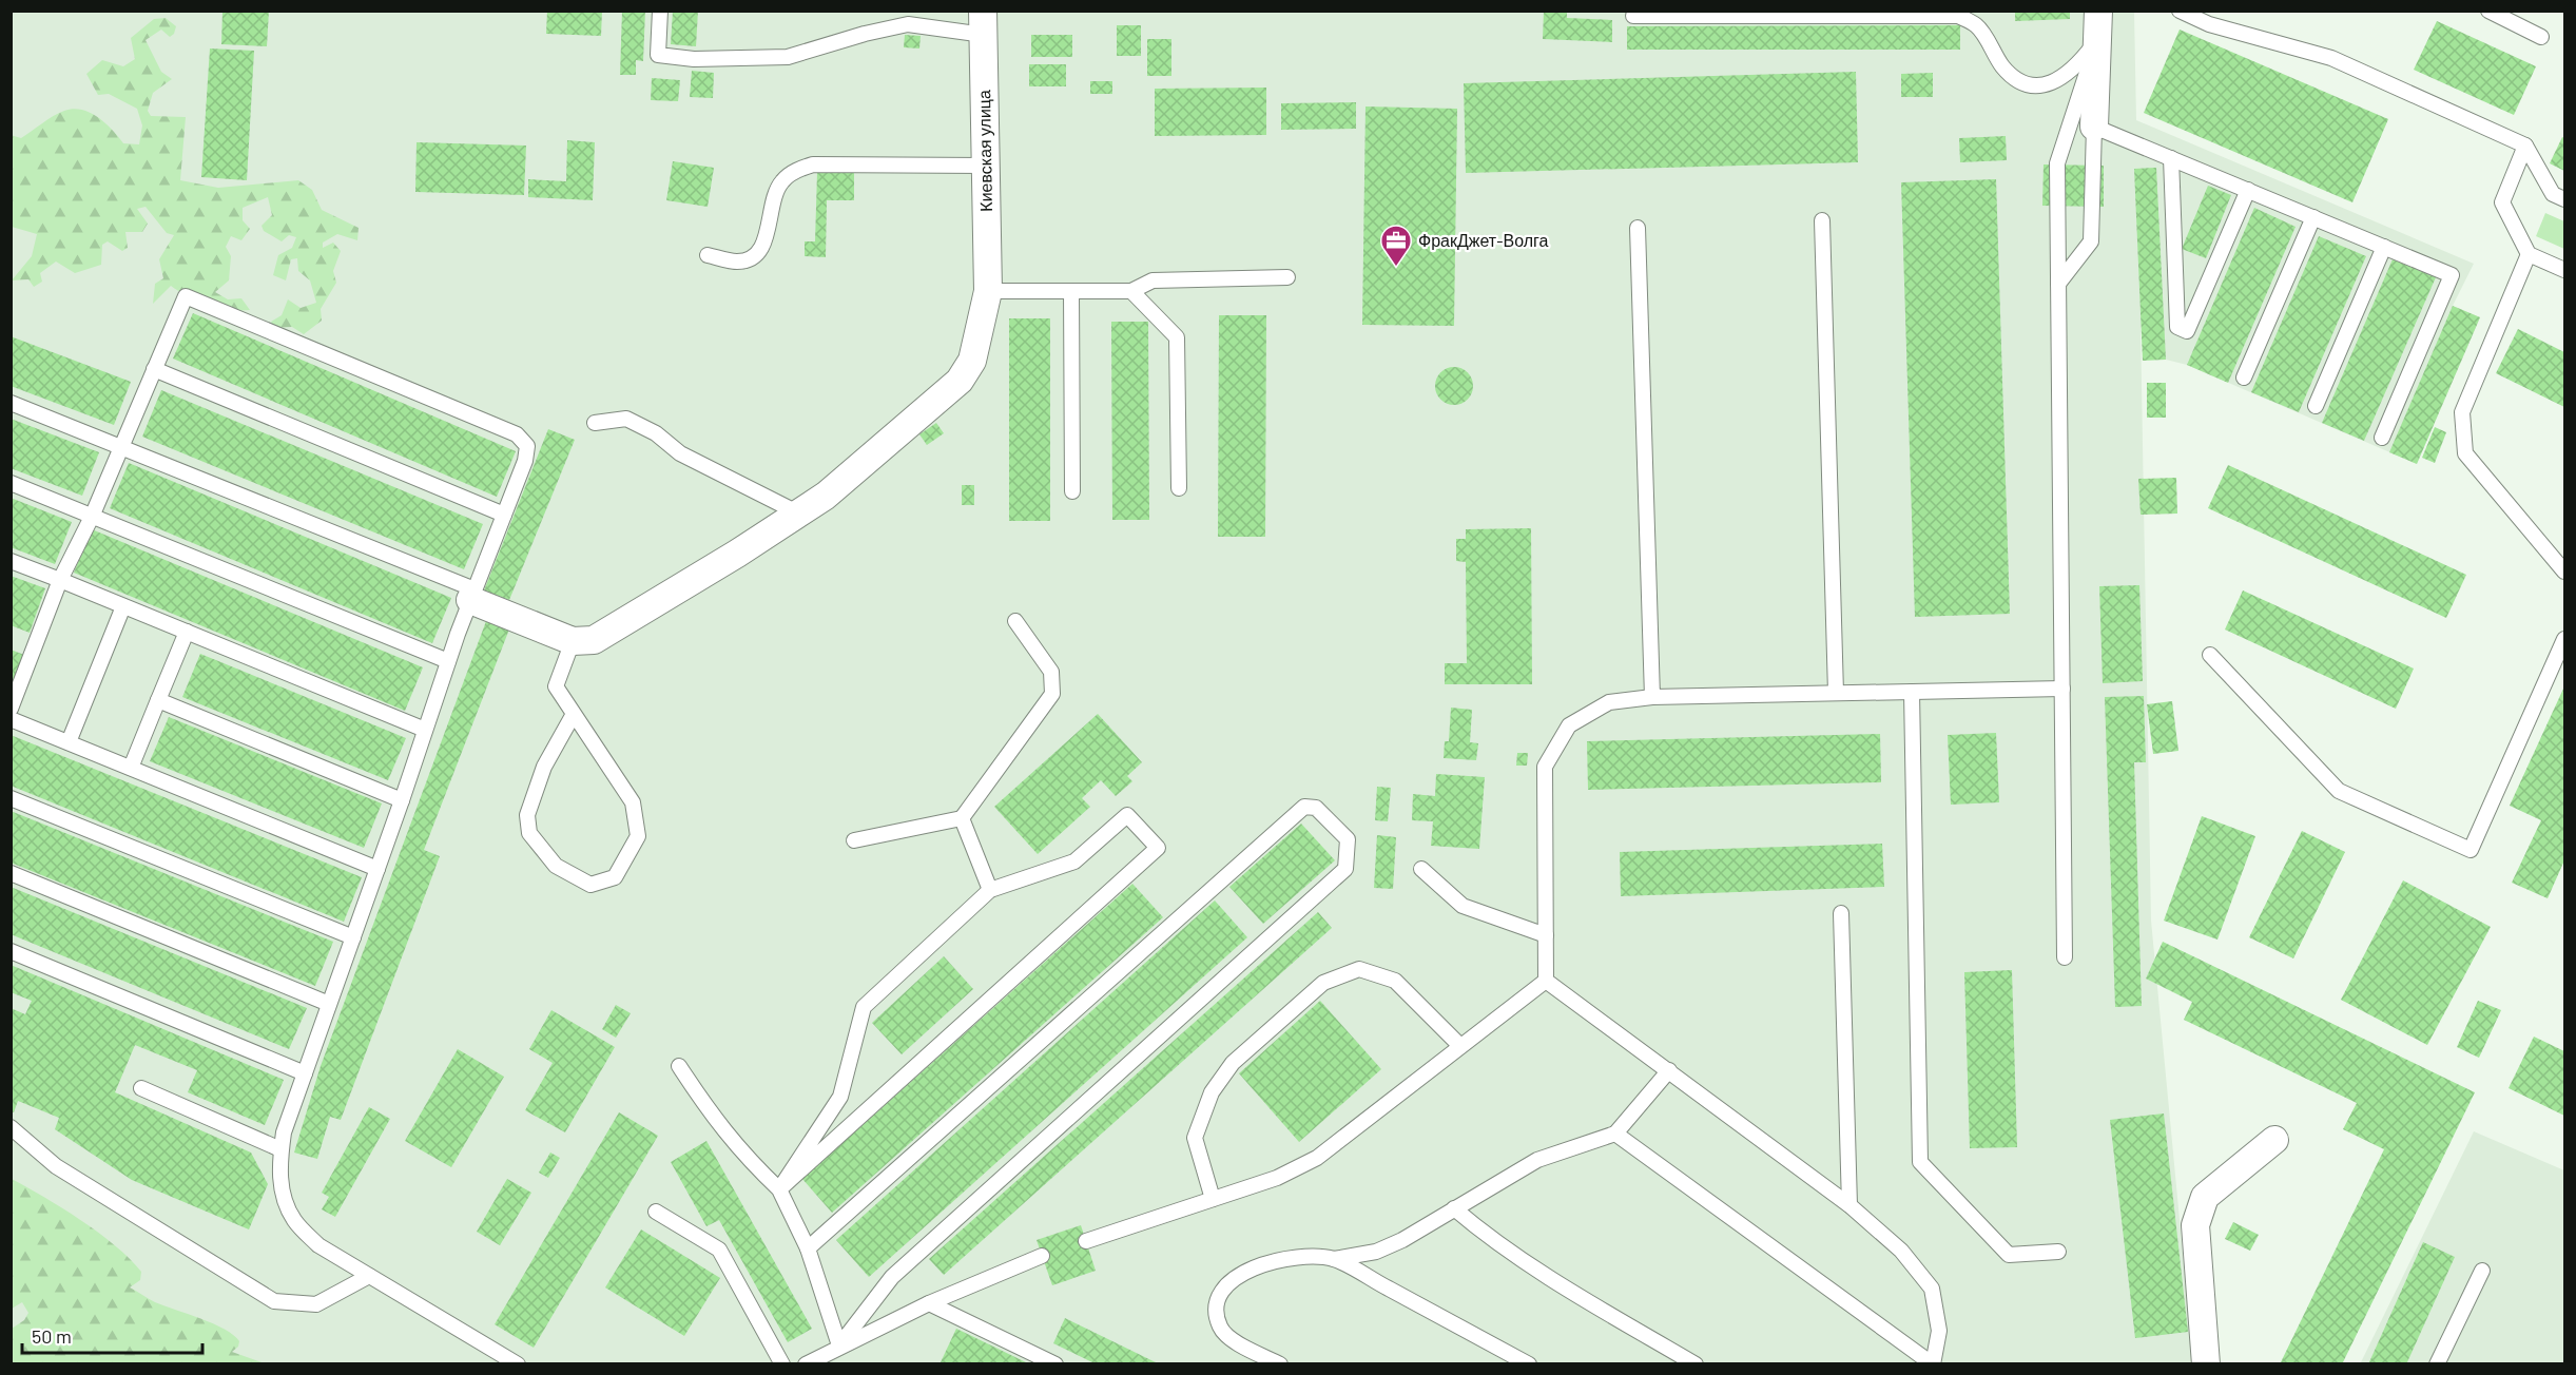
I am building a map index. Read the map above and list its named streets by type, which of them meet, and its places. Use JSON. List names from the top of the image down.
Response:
{
  "streets": {
    "street": ["Киевская улица"]
  },
  "places": {
    "office": ["ФракДжет-Волга"]
  },
  "scale_bar": "50 m"
}
